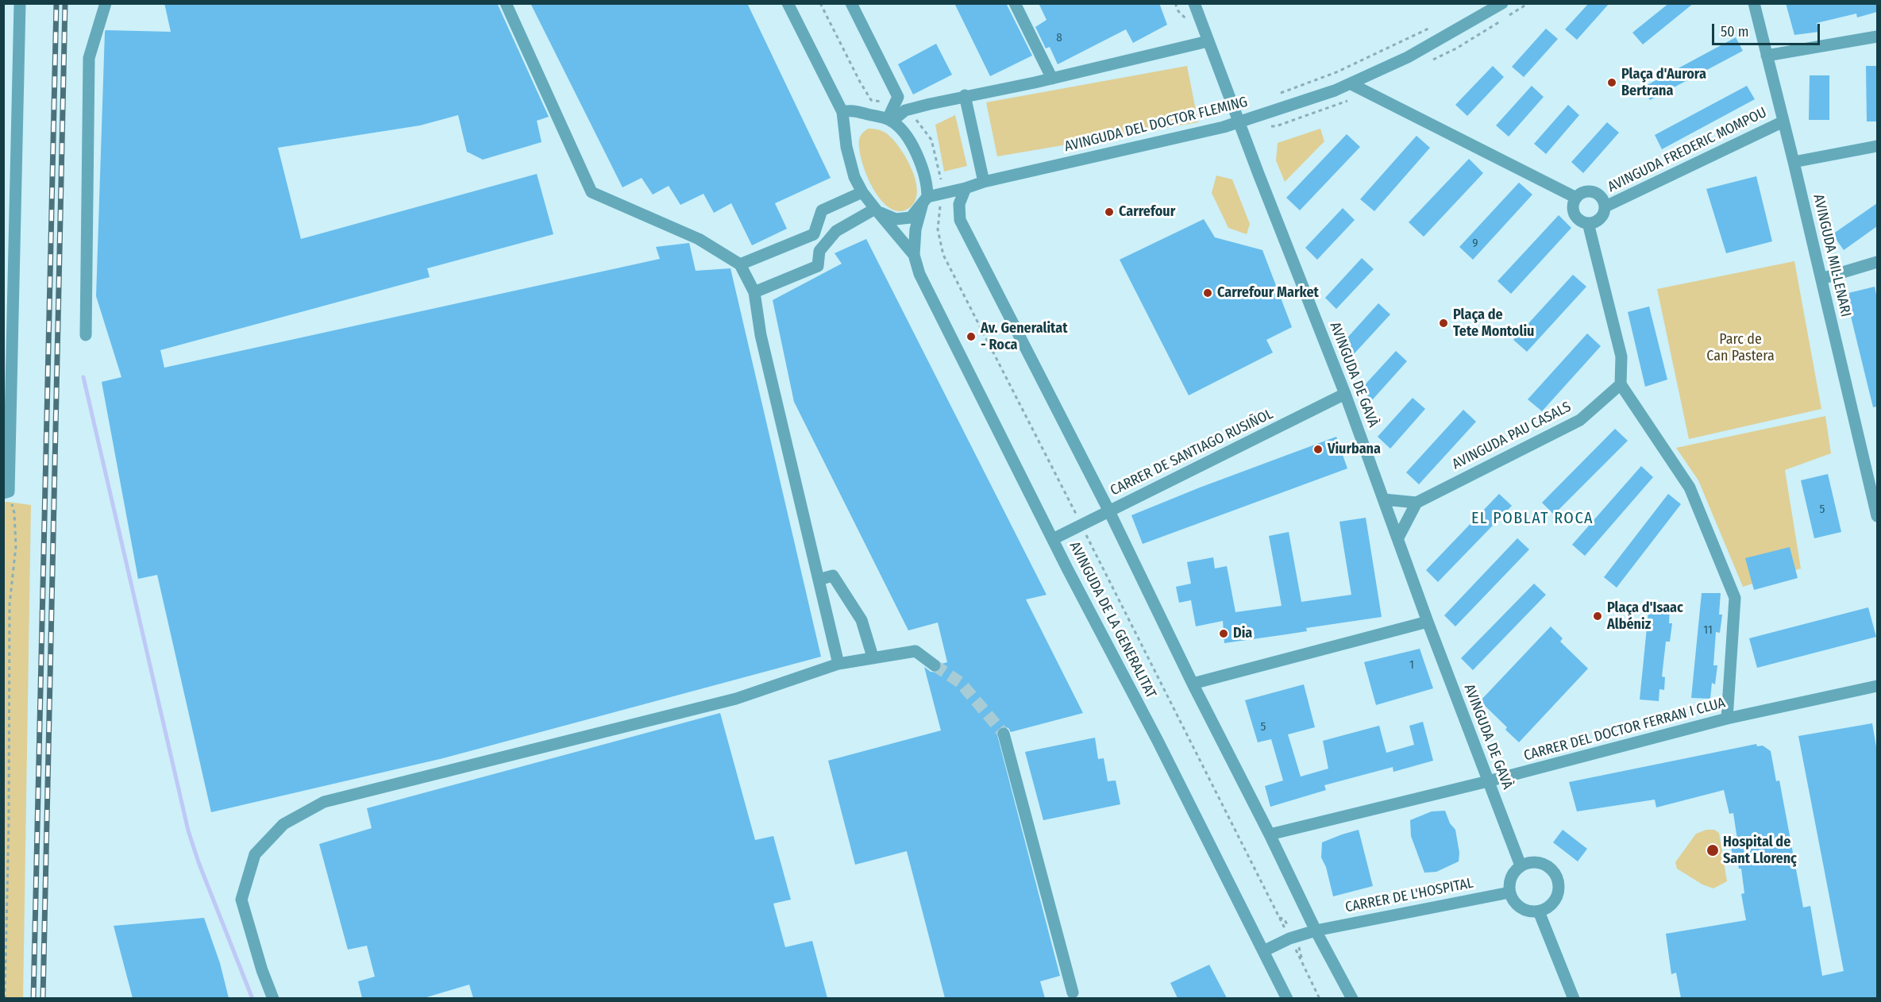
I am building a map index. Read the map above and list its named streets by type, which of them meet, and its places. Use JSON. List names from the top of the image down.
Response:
{
  "streets": {
    "street": [
      "AVINGUDA DEL DOCTOR FLEMING",
      "AVINGUDA FREDERIC MOMPOU",
      "AVINGUDA MIL·LENARI",
      "AVINGUDA DE GAVÀ",
      "AVINGUDA PAU CASALS",
      "CARRER DE SANTIAGO RUSIÑOL",
      "AVINGUDA DE LA GENERALITAT",
      "CARRER DEL DOCTOR FERRAN I CLUA",
      "CARRER DE L'HOSPITAL"
    ]
  },
  "crossings": [
    ["AVINGUDA DEL DOCTOR FLEMING", "AVINGUDA DE GAVÀ"],
    ["AVINGUDA DEL DOCTOR FLEMING", "AVINGUDA DE LA GENERALITAT"],
    ["AVINGUDA FREDERIC MOMPOU", "AVINGUDA MIL·LENARI"],
    ["AVINGUDA DE GAVÀ", "CARRER DE SANTIAGO RUSIÑOL"],
    ["AVINGUDA DE GAVÀ", "CARRER DEL DOCTOR FERRAN I CLUA"],
    ["AVINGUDA DE GAVÀ", "CARRER DE L'HOSPITAL"],
    ["CARRER DE SANTIAGO RUSIÑOL", "AVINGUDA DE LA GENERALITAT"],
    ["AVINGUDA DE LA GENERALITAT", "CARRER DE L'HOSPITAL"]
  ],
  "districts": ["EL POBLAT ROCA"],
  "parks": ["Parc de Can Pastera"],
  "places": [
    "Plaça d'Aurora Bertrana",
    "Carrefour",
    "Carrefour Market",
    "Plaça de Tete Montoliu",
    "Av. Generalitat - Roca",
    "Viurbana",
    "Plaça d'Isaac Albéniz",
    "Dia",
    "Hospital de Sant Llorenç"
  ],
  "house_numbers": [
    "8",
    "9",
    "5",
    "11",
    "1",
    "5"
  ],
  "scale_bar": "50 m"
}
